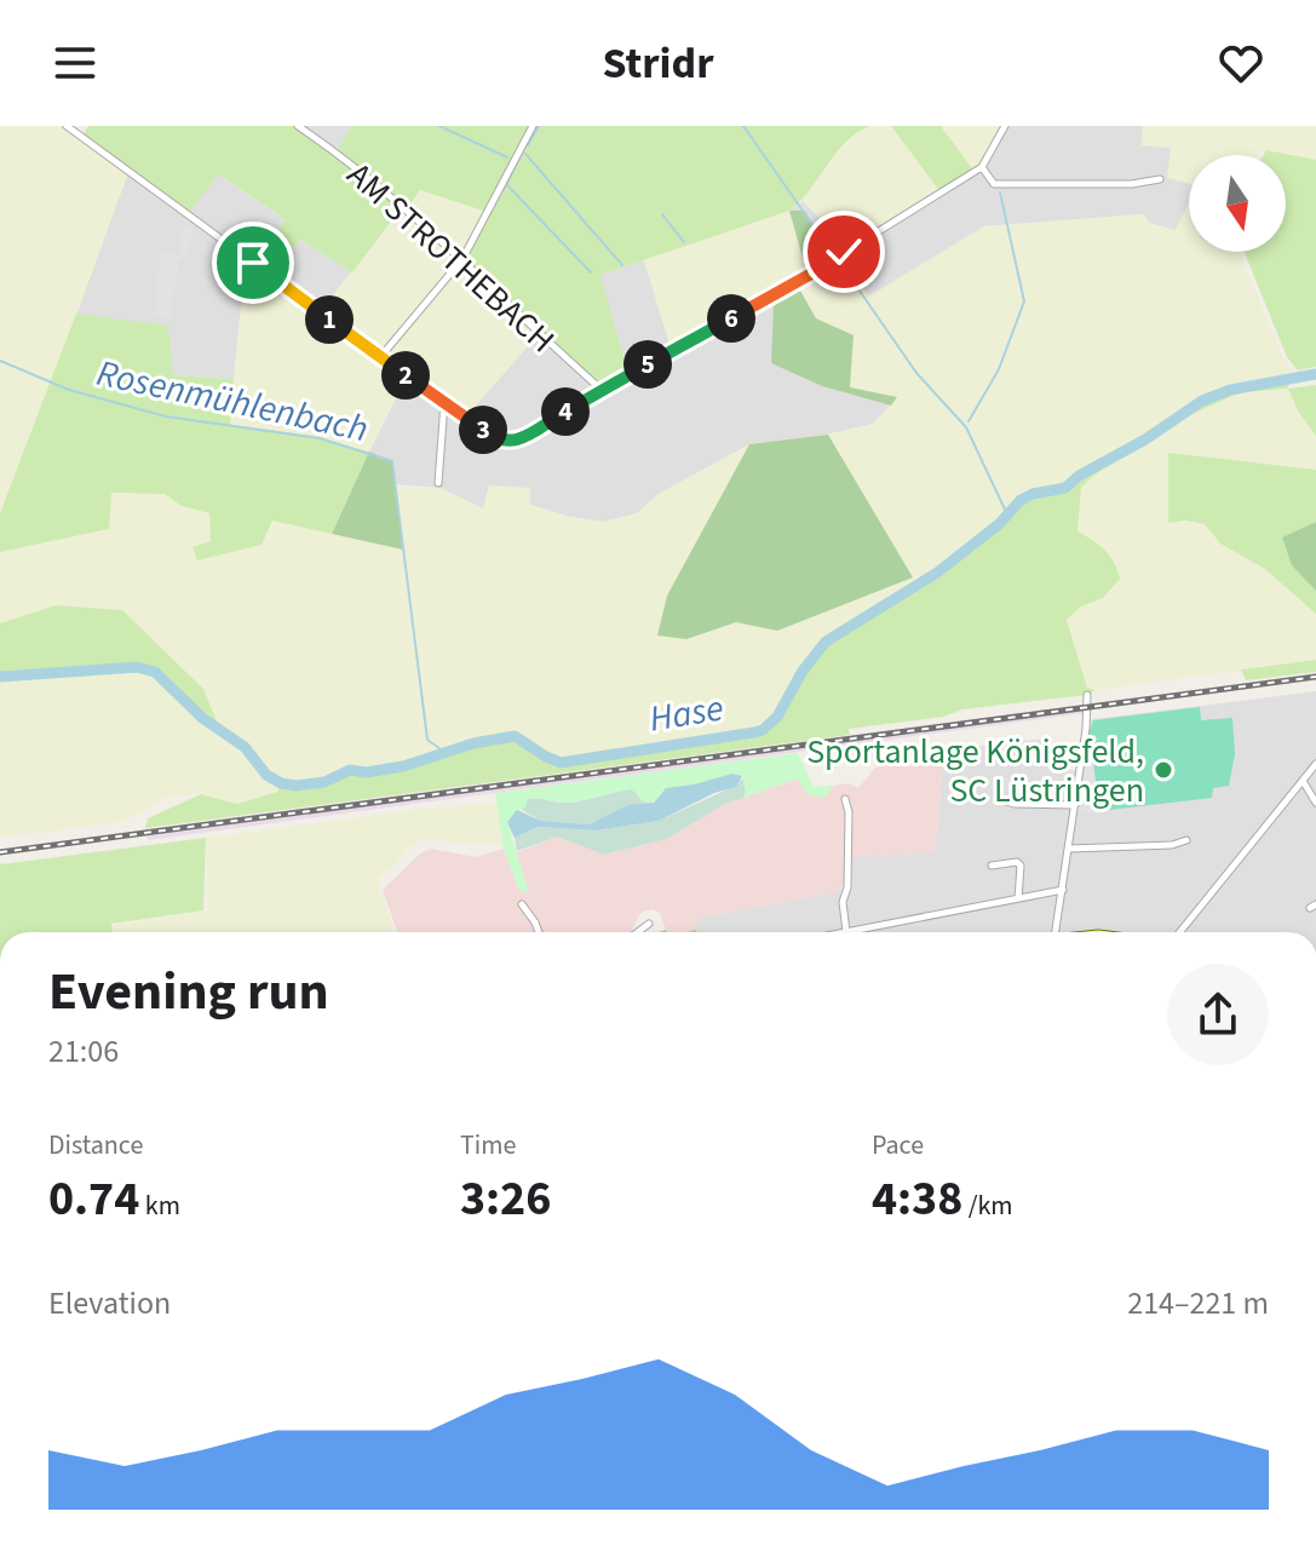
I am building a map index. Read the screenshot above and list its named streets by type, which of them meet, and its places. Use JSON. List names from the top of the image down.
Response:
{
  "streets": {
    "street": ["AM STROTHEBACH"]
  },
  "water": ["Rosenmühlenbach", "Hase"],
  "places": ["Sportanlage Königsfeld, SC Lüstringen"],
  "north": "bottom",
  "page": {
    "header": "Stridr",
    "pins": [
      "6",
      "1",
      "5",
      "2",
      "4",
      "3"
    ],
    "heading": ["Evening run", "21:06"],
    "stats": [
      ["Distance", "0.74 km"],
      ["Time", "3:26"],
      ["Pace", "4:38 /km"]
    ],
    "chart": ["Elevation", "214–221 m"]
  }
}
